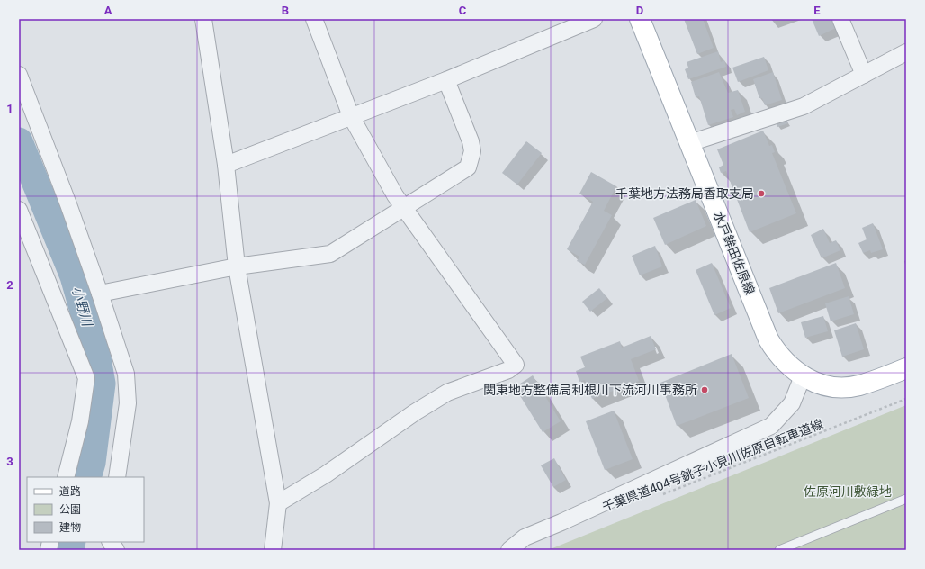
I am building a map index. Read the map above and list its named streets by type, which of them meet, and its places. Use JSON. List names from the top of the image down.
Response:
{
  "streets": {
    "main road": ["水戸鉾田佐原線"],
    "path": ["千葉県道404号銚子小見川佐原自転車道線"]
  },
  "water": ["小野川"],
  "parks": ["佐原河川敷緑地"],
  "places": ["千葉地方法務局香取支局", "関東地方整備局利根川下流河川事務所"],
  "legend": ["道路", "公園", "建物"],
  "grid": {
    "columns": [
      "A",
      "B",
      "C",
      "D",
      "E"
    ],
    "rows": ["1", "2", "3"]
  }
}
